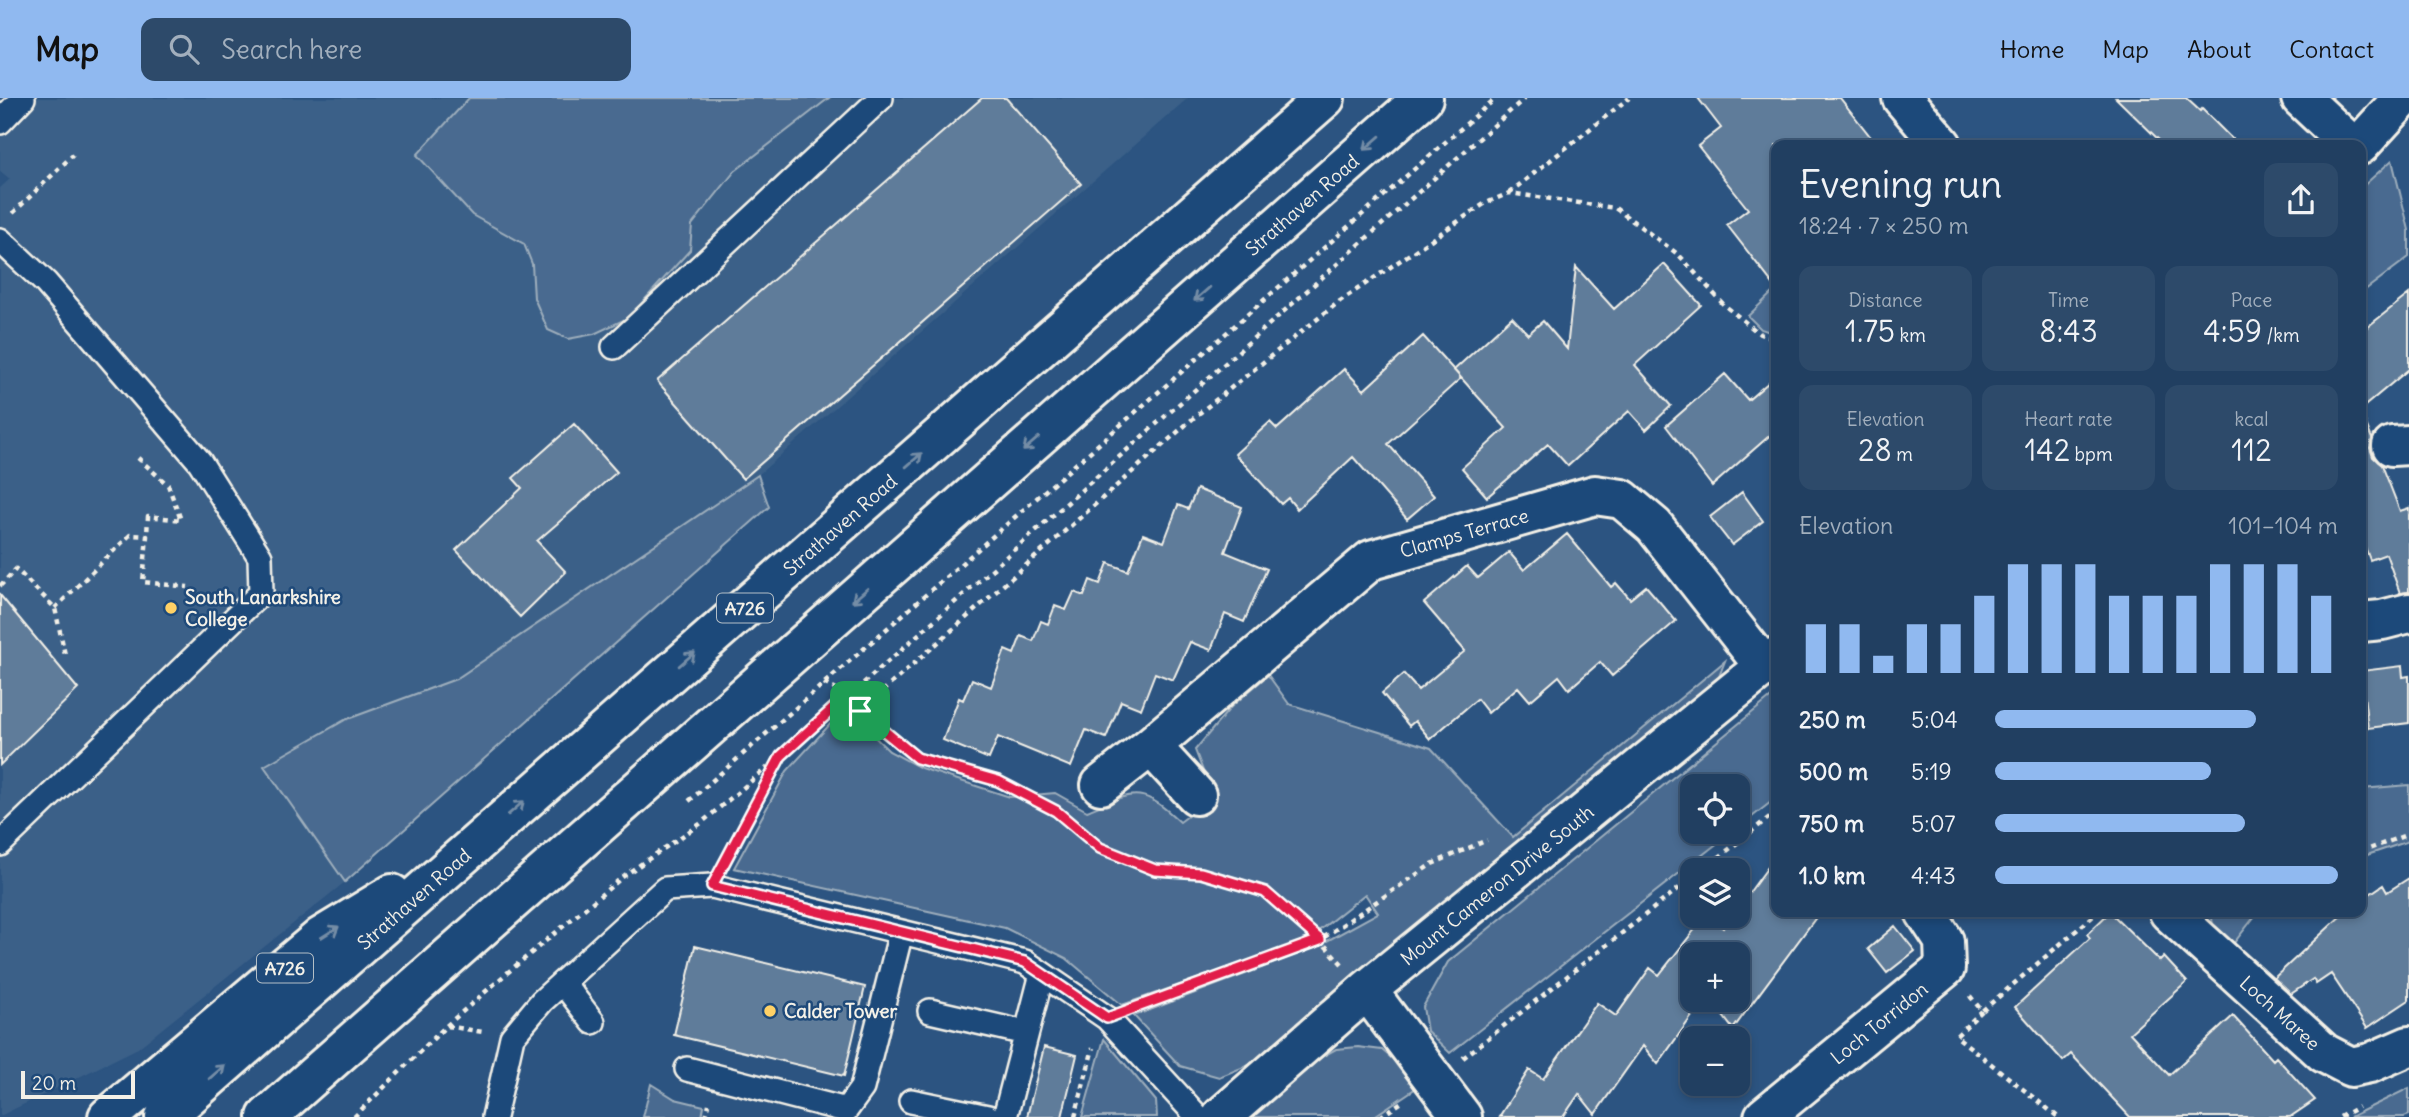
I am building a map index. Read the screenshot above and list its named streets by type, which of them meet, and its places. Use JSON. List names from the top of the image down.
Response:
{
  "streets": {
    "main road": [
      "Strathaven Road",
      "Clamps Terrace",
      "A726",
      "Mount Cameron Drive South",
      "Loch Maree",
      "Loch Torridon"
    ]
  },
  "crossings": [
    ["Strathaven Road", "A726"],
    ["Clamps Terrace", "Mount Cameron Drive South"]
  ],
  "places": ["South Lanarkshire College", "Calder Tower"],
  "scale_bar": "20 m",
  "page": {
    "header": "Map",
    "search": "Search here",
    "nav": [
      "Home",
      "Map",
      "About",
      "Contact"
    ],
    "heading": ["Evening run", "18:24 · 7 × 250 m"],
    "stats": [
      ["Distance", "1.75 km"],
      ["Time", "8:43"],
      ["Pace", "4:59 /km"],
      ["Elevation", "28 m"],
      ["Heart rate", "142 bpm"],
      ["kcal", "112"]
    ],
    "chart": ["Elevation", "101–104 m"],
    "list": [
      {
        "name": "250 m",
        "note": "5:04"
      },
      {
        "name": "500 m",
        "note": "5:19"
      },
      {
        "name": "750 m",
        "note": "5:07"
      },
      {
        "name": "1.0 km",
        "note": "4:43"
      }
    ],
    "map_buttons": ["+", "−"],
    "scale": "20 m"
  }
}
